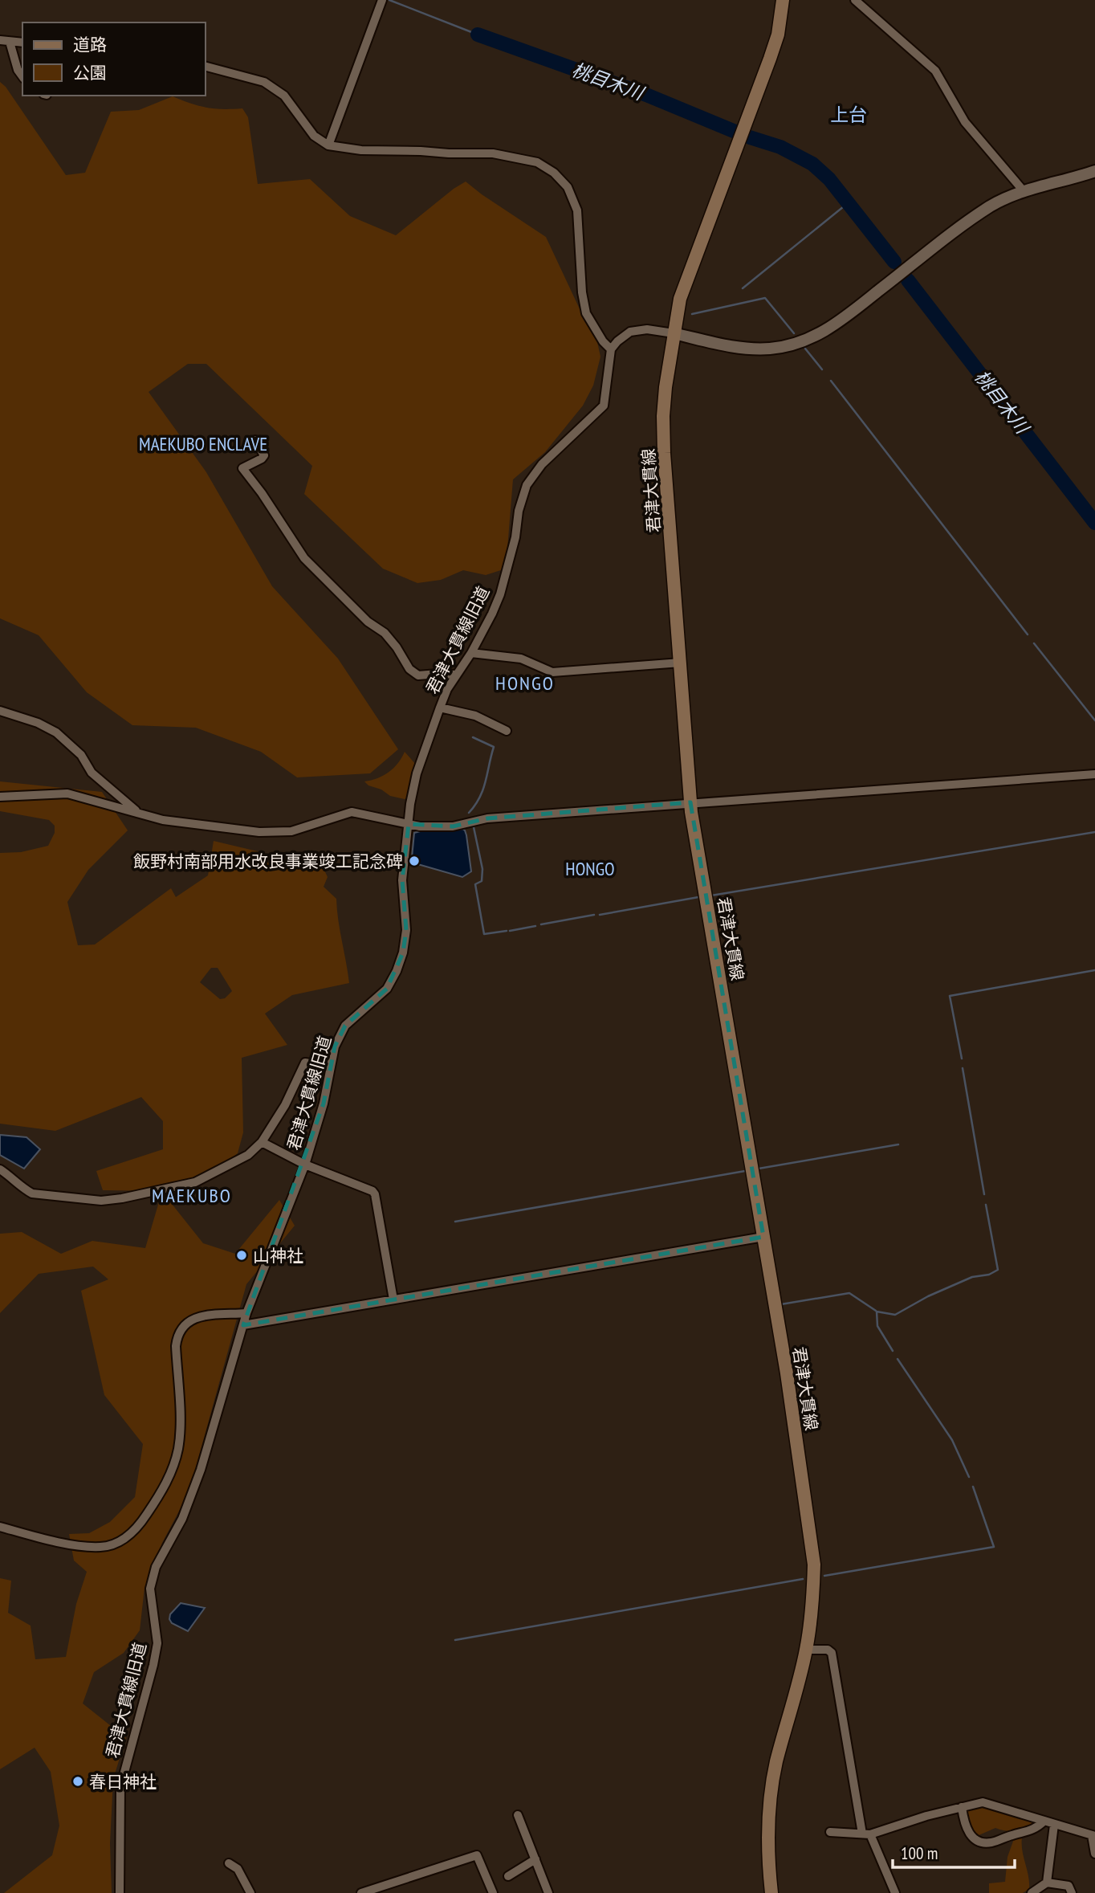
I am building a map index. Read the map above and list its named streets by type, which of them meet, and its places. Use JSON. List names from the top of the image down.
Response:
{
  "streets": {
    "main road": ["君津大貫線"],
    "street": ["君津大貫線旧道"]
  },
  "districts": [
    "上台",
    "MAEKUBO ENCLAVE",
    "HONGO",
    "HONGO",
    "MAEKUBO"
  ],
  "water": ["桃目木川"],
  "places": ["飯野村南部用水改良事業竣工記念碑", "山神社", "春日神社"],
  "legend": ["道路", "公園"],
  "scale_bar": "100 m"
}
